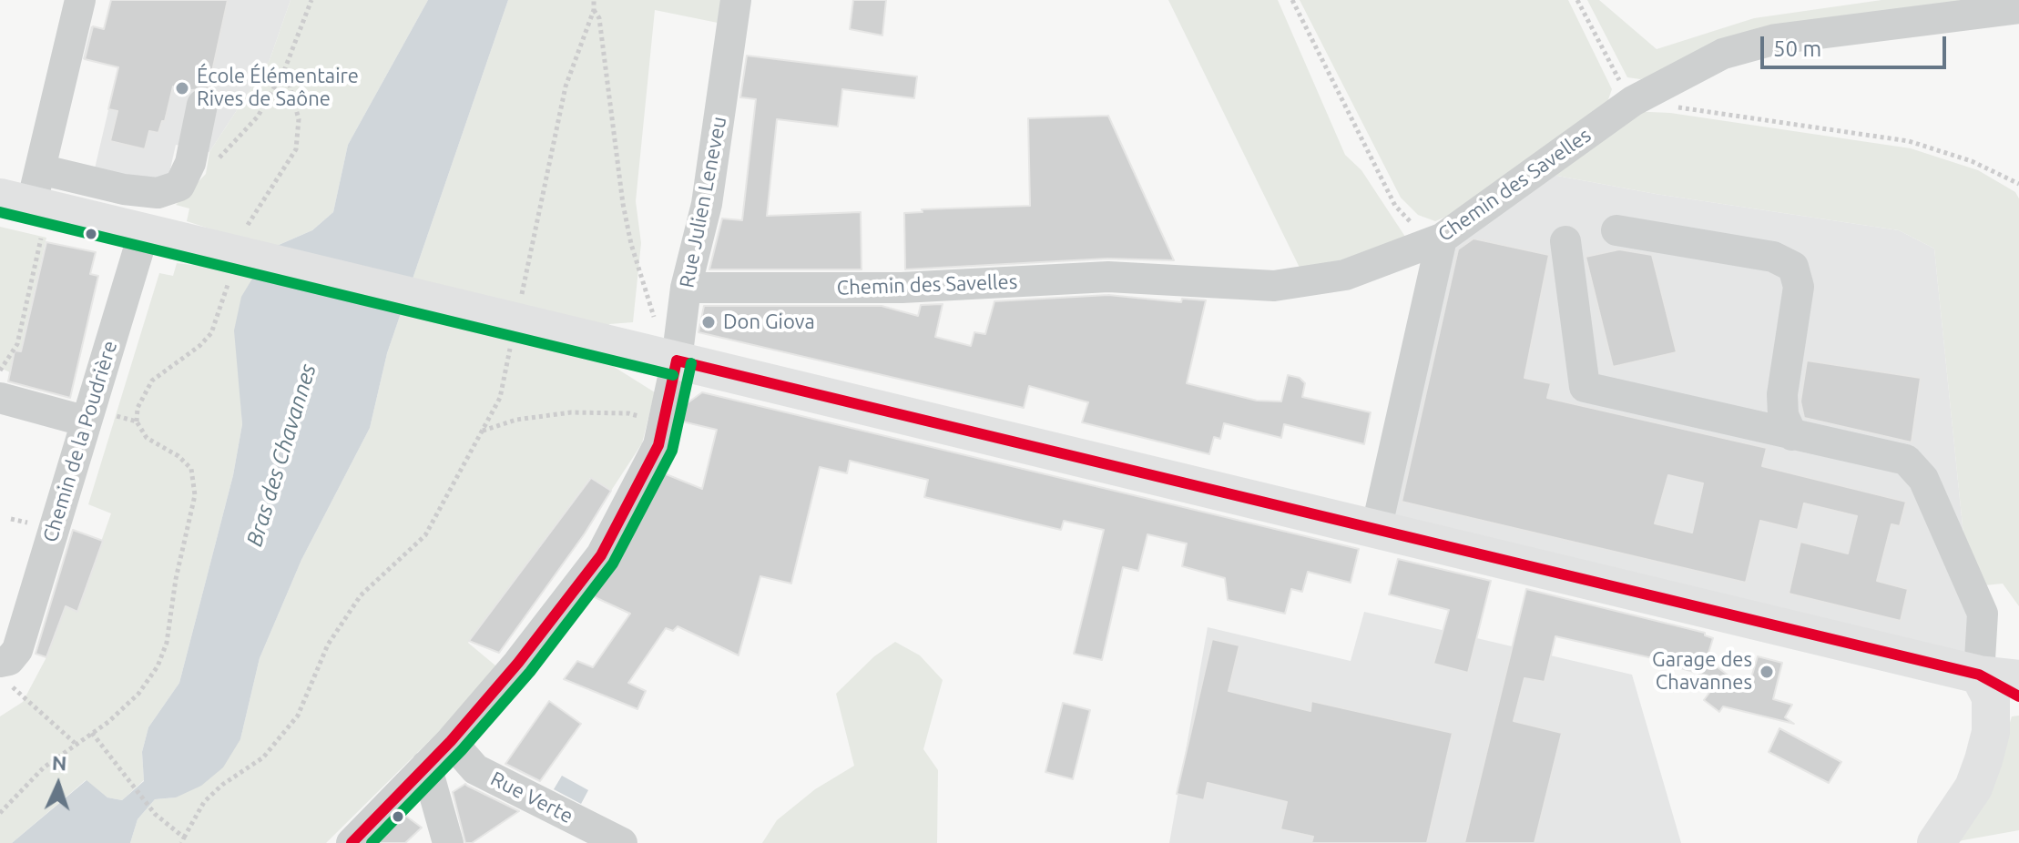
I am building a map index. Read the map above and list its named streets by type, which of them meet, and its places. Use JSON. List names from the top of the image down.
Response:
{
  "streets": {
    "street": [
      "Chemin des Savelles",
      "Rue Julien Leneveu",
      "Chemin de la Poudrière",
      "Rue Verte"
    ]
  },
  "crossings": [
    ["Chemin des Savelles", "Rue Julien Leneveu"],
    ["Rue Julien Leneveu", "Rue Verte"]
  ],
  "water": ["Bras des Chavannes"],
  "places": ["École Élémentaire Rives de Saône", "Don Giova", "Garage des Chavannes"],
  "scale_bar": "50 m",
  "north": "top"
}
